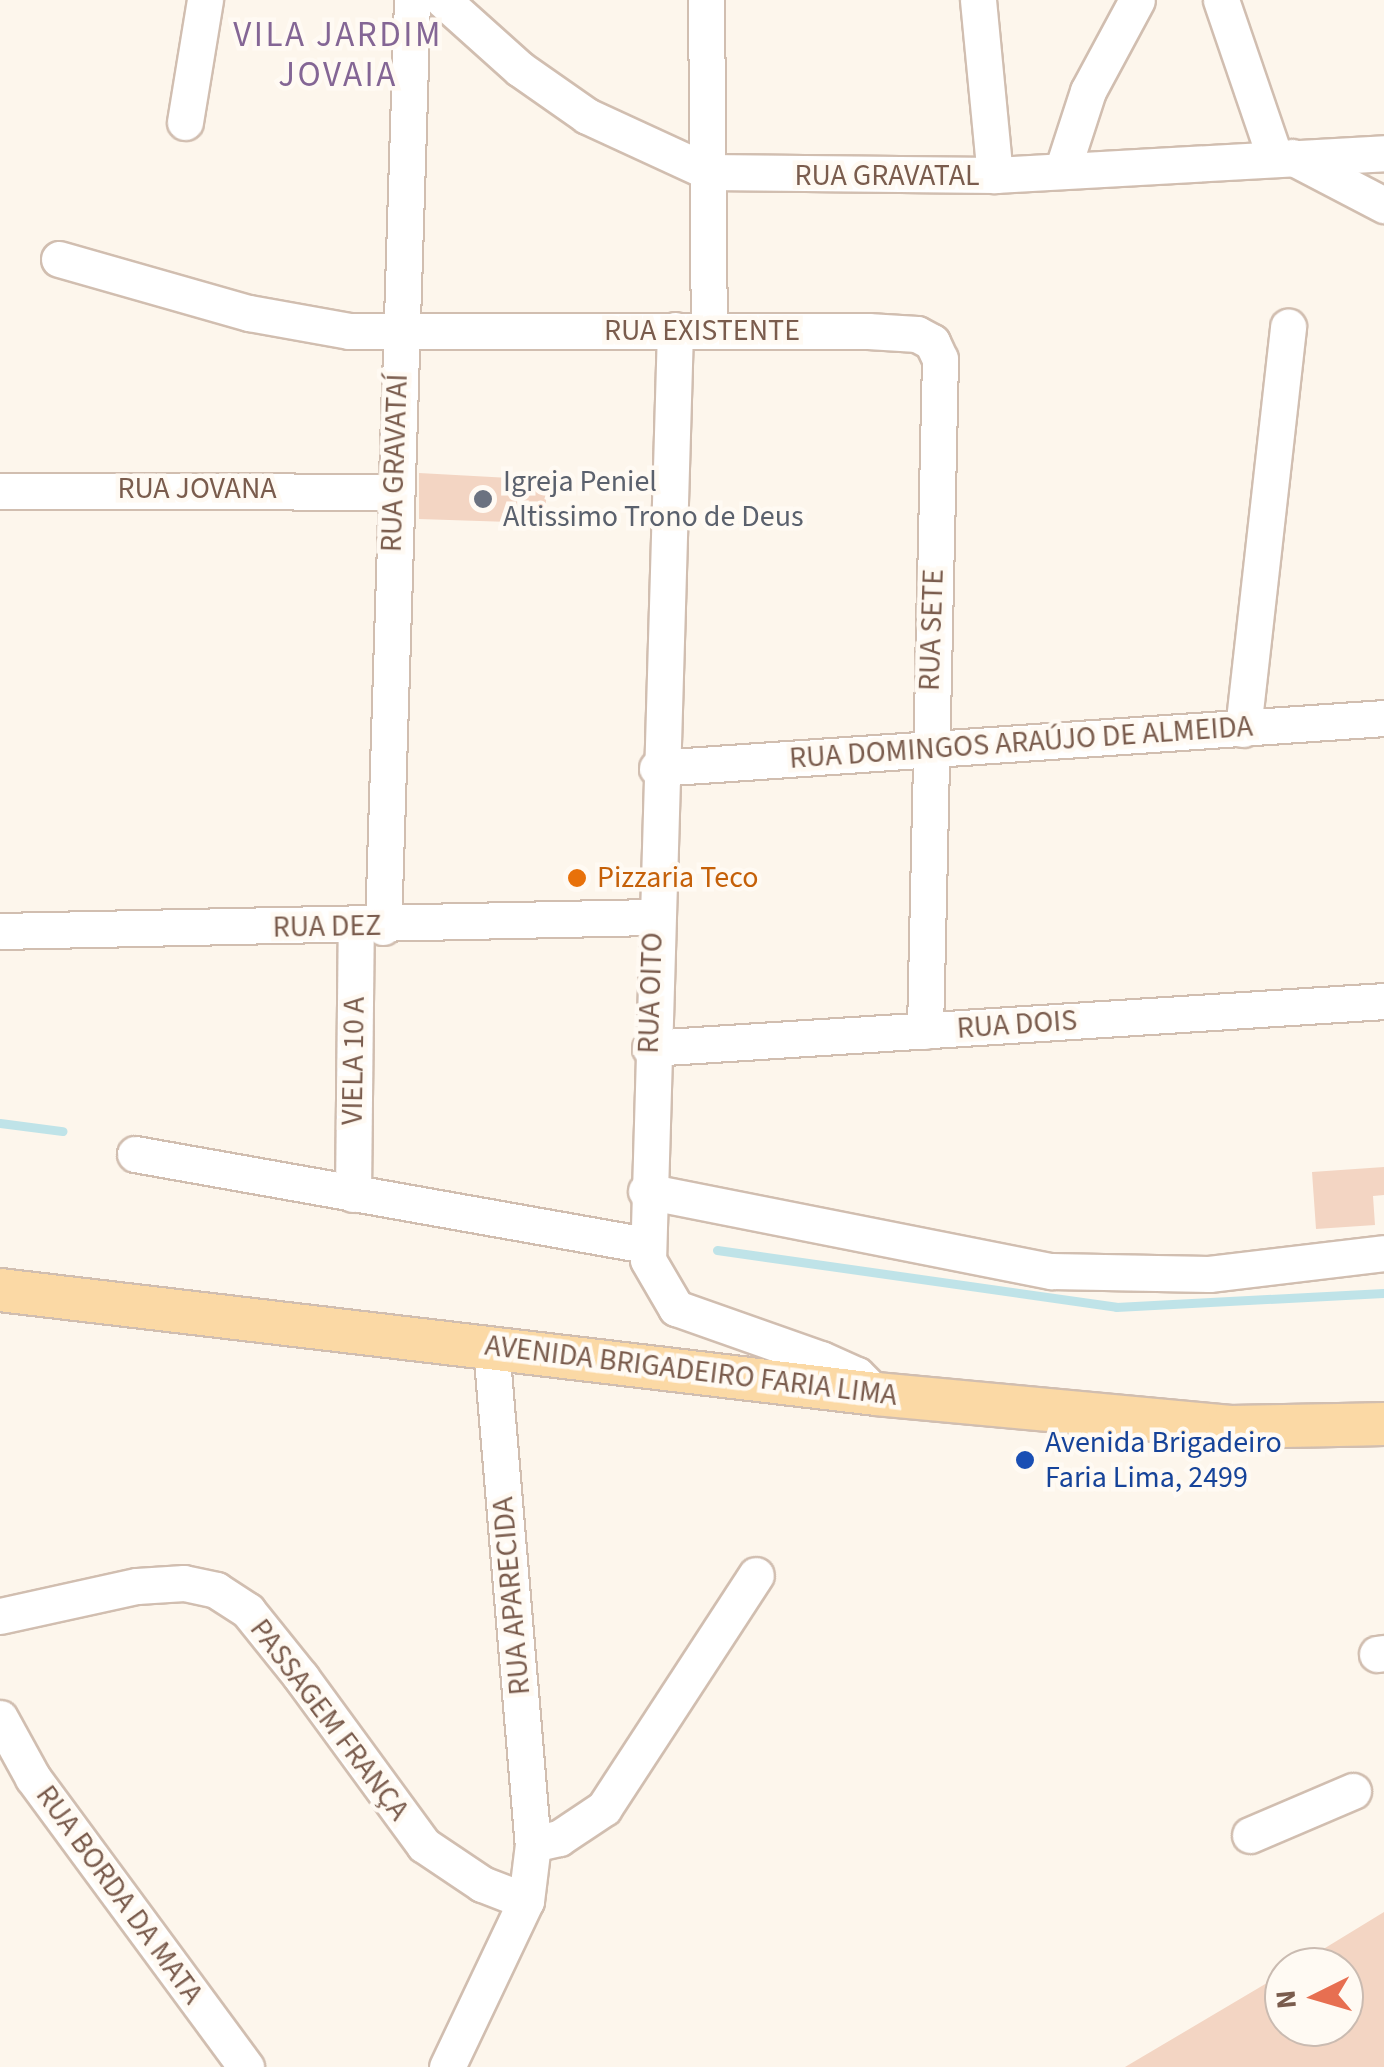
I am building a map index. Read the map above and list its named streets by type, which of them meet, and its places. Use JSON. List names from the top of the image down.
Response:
{
  "streets": {
    "main road": ["AVENIDA BRIGADEIRO FARIA LIMA"],
    "street": [
      "RUA GRAVATAL",
      "RUA EXISTENTE",
      "RUA GRAVATAÍ",
      "RUA JOVANA",
      "RUA SETE",
      "RUA DOMINGOS ARAÚJO DE ALMEIDA",
      "RUA DEZ",
      "RUA OITO",
      "RUA DOIS",
      "VIELA 10 A",
      "RUA APARECIDA",
      "PASSAGEM FRANÇA",
      "RUA BORDA DA MATA"
    ]
  },
  "crossings": [
    ["RUA GRAVATAL", "RUA OITO"],
    ["RUA EXISTENTE", "RUA GRAVATAÍ"],
    ["RUA EXISTENTE", "RUA SETE"],
    ["RUA EXISTENTE", "RUA OITO"],
    ["RUA GRAVATAÍ", "RUA JOVANA"],
    ["RUA GRAVATAÍ", "RUA DEZ"],
    ["RUA GRAVATAÍ", "VIELA 10 A"],
    ["RUA SETE", "RUA DOMINGOS ARAÚJO DE ALMEIDA"],
    ["RUA SETE", "RUA DOIS"],
    ["RUA DOMINGOS ARAÚJO DE ALMEIDA", "RUA OITO"],
    ["RUA DEZ", "RUA OITO"],
    ["RUA DEZ", "VIELA 10 A"],
    ["RUA OITO", "RUA DOIS"],
    ["RUA OITO", "AVENIDA BRIGADEIRO FARIA LIMA"],
    ["AVENIDA BRIGADEIRO FARIA LIMA", "RUA APARECIDA"],
    ["RUA APARECIDA", "PASSAGEM FRANÇA"]
  ],
  "districts": ["VILA JARDIM JOVAIA"],
  "places": ["Igreja Peniel Altissimo Trono de Deus", "Pizzaria Teco", "Avenida Brigadeiro Faria Lima, 2499"],
  "north": "left"
}
